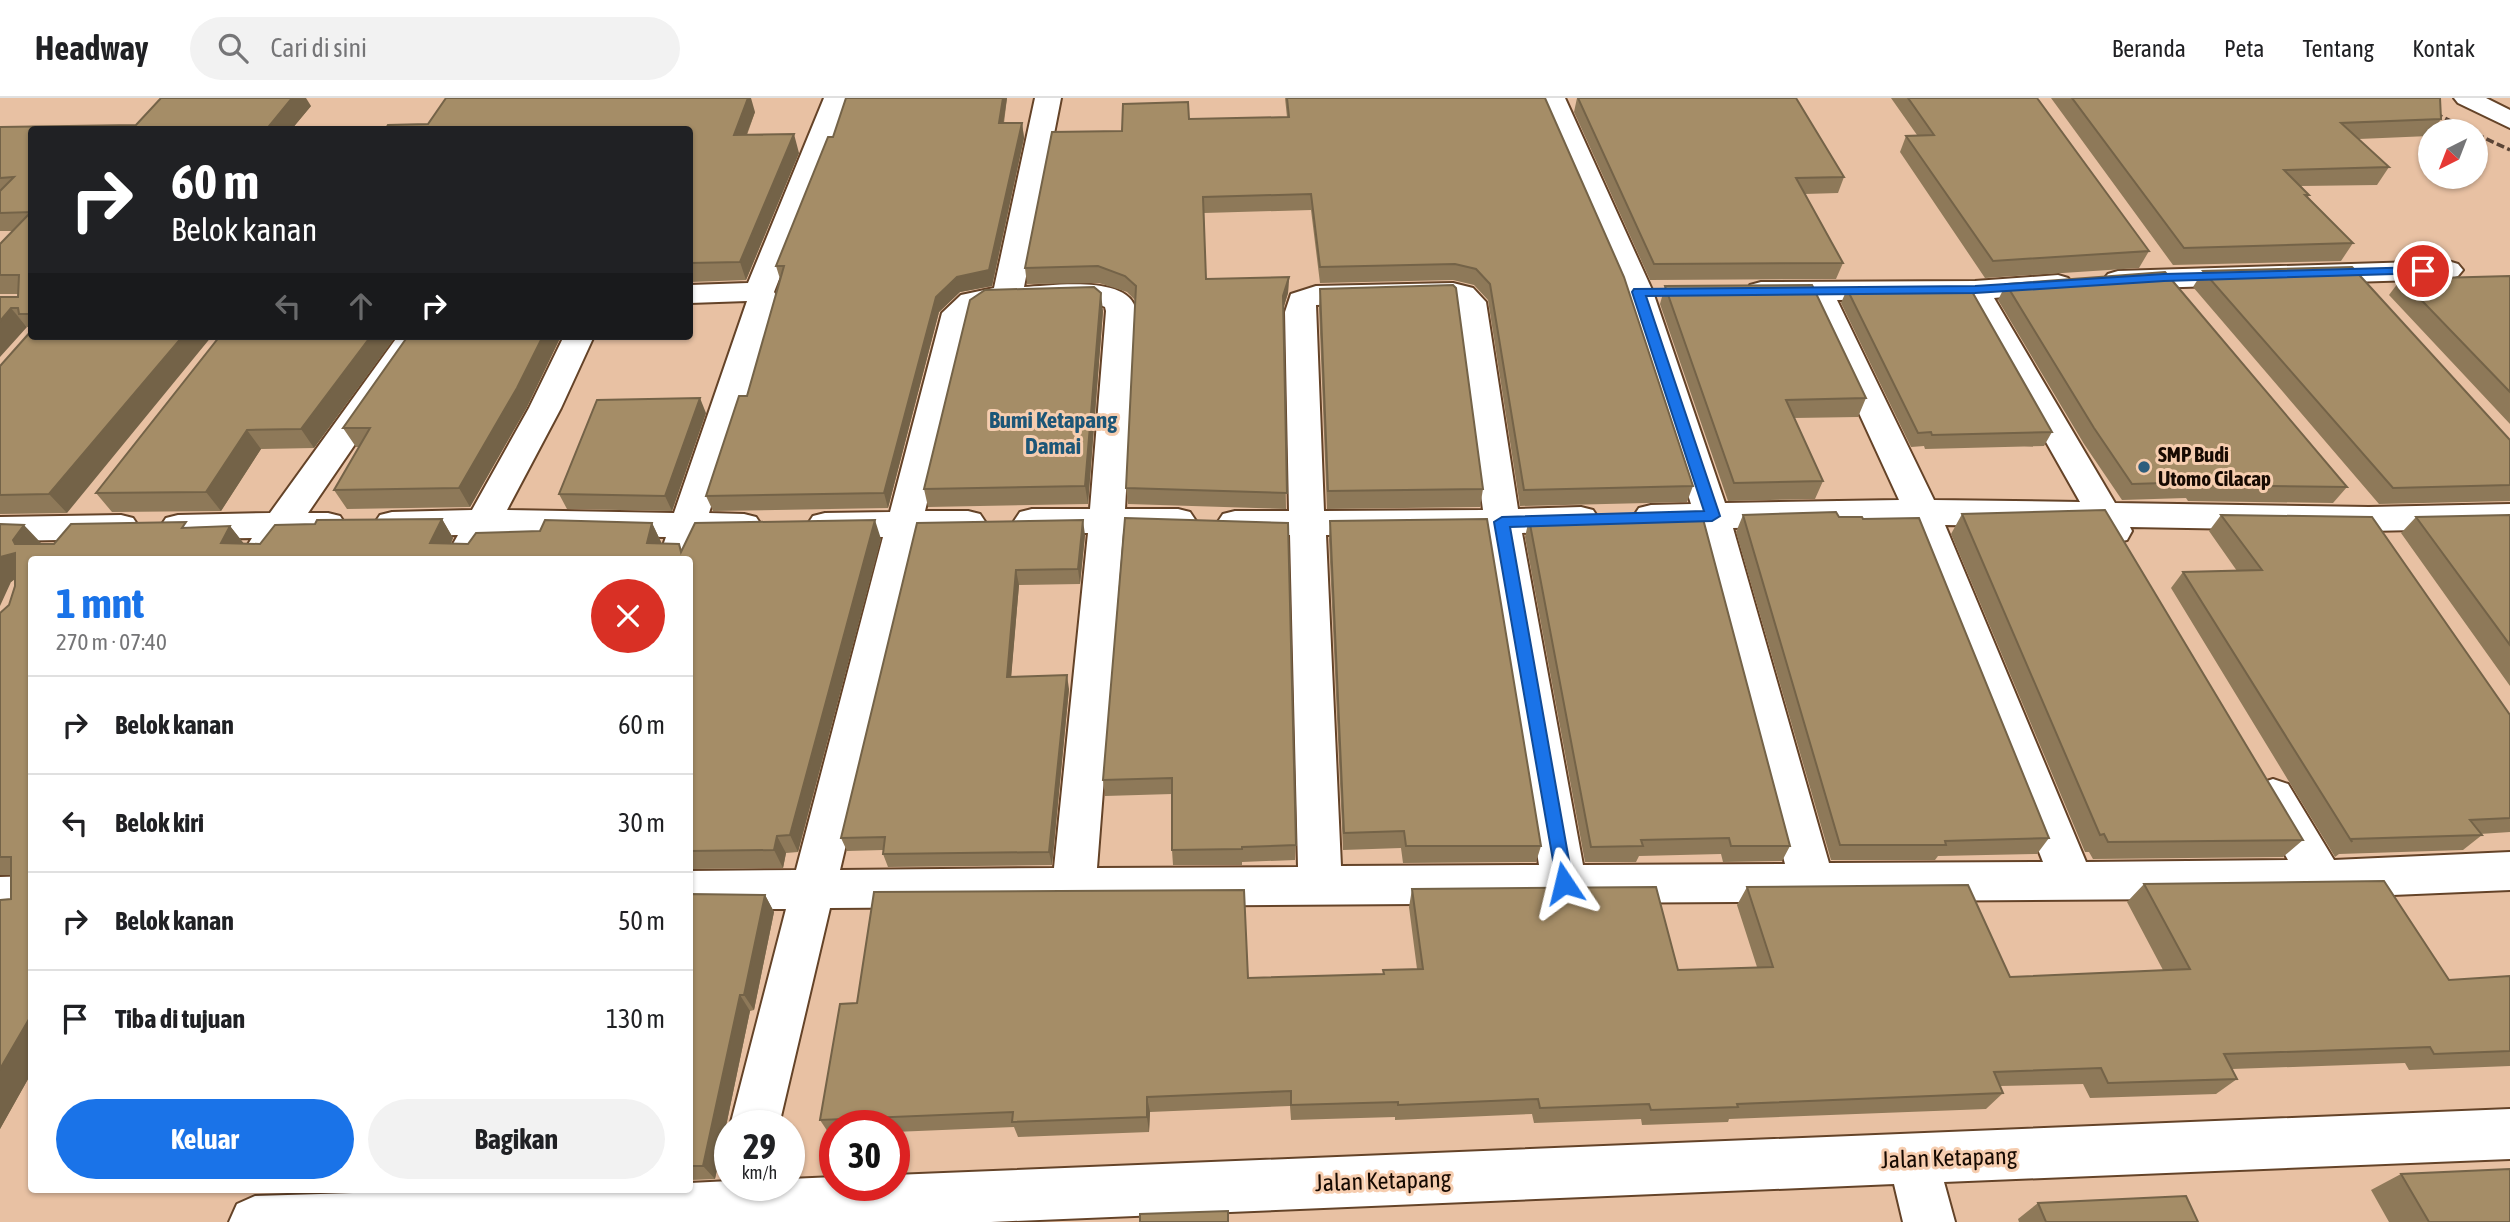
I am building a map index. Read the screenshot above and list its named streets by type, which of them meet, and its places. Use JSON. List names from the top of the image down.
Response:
{
  "streets": {
    "street": ["Jalan Ketapang"]
  },
  "districts": ["Bumi Ketapang Damai"],
  "places": ["SMP Budi Utomo Cilacap"],
  "north": "bottom left",
  "page": {
    "header": "Headway",
    "search": "Cari di sini",
    "nav": [
      "Beranda",
      "Peta",
      "Tentang",
      "Kontak"
    ],
    "turn": ["60 m", "Belok kanan"],
    "heading": ["1 mnt", "270 m · 07:40"],
    "list": [
      {
        "name": "Belok kanan",
        "value": "60 m"
      },
      {
        "name": "Belok kiri",
        "value": "30 m"
      },
      {
        "name": "Belok kanan",
        "value": "50 m"
      },
      {
        "name": "Tiba di tujuan",
        "value": "130 m"
      }
    ],
    "buttons": ["Keluar", "Bagikan"],
    "speed": "29 km/h",
    "limit": "30"
  }
}
